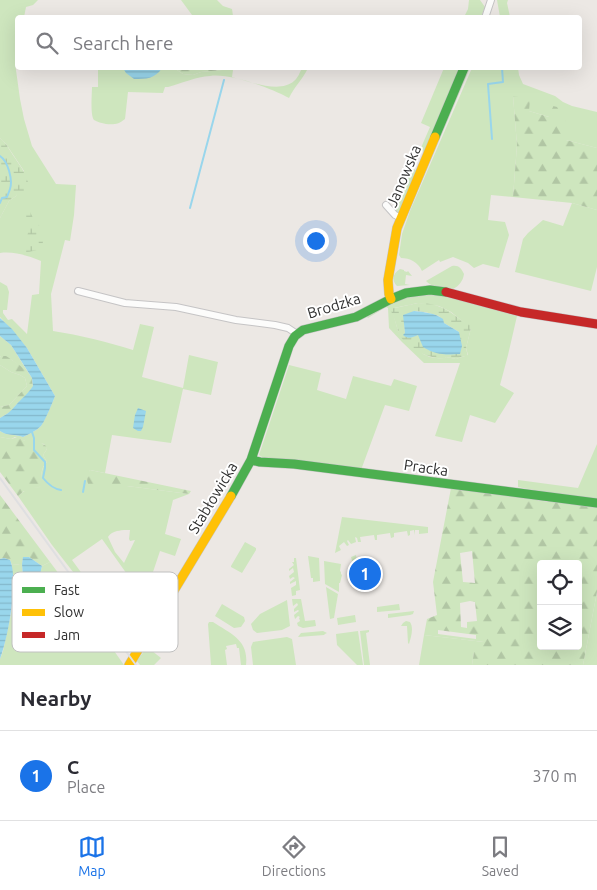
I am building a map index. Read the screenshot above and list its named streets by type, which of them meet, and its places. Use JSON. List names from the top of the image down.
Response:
{
  "streets": {
    "street": [
      "Janowska",
      "Brodzka",
      "Pracka",
      "Stabłowicka"
    ]
  },
  "crossings": [
    ["Janowska", "Brodzka"],
    ["Brodzka", "Stabłowicka"],
    ["Pracka", "Stabłowicka"]
  ],
  "legend": ["Fast", "Slow", "Jam"],
  "page": {
    "search": "Search here",
    "pins": "1",
    "heading": "Nearby",
    "list": [
      {
        "mark": "1",
        "name": "C",
        "note": "Place",
        "value": "370 m"
      }
    ],
    "nav": ["Map", "Directions", "Saved"]
  }
}
